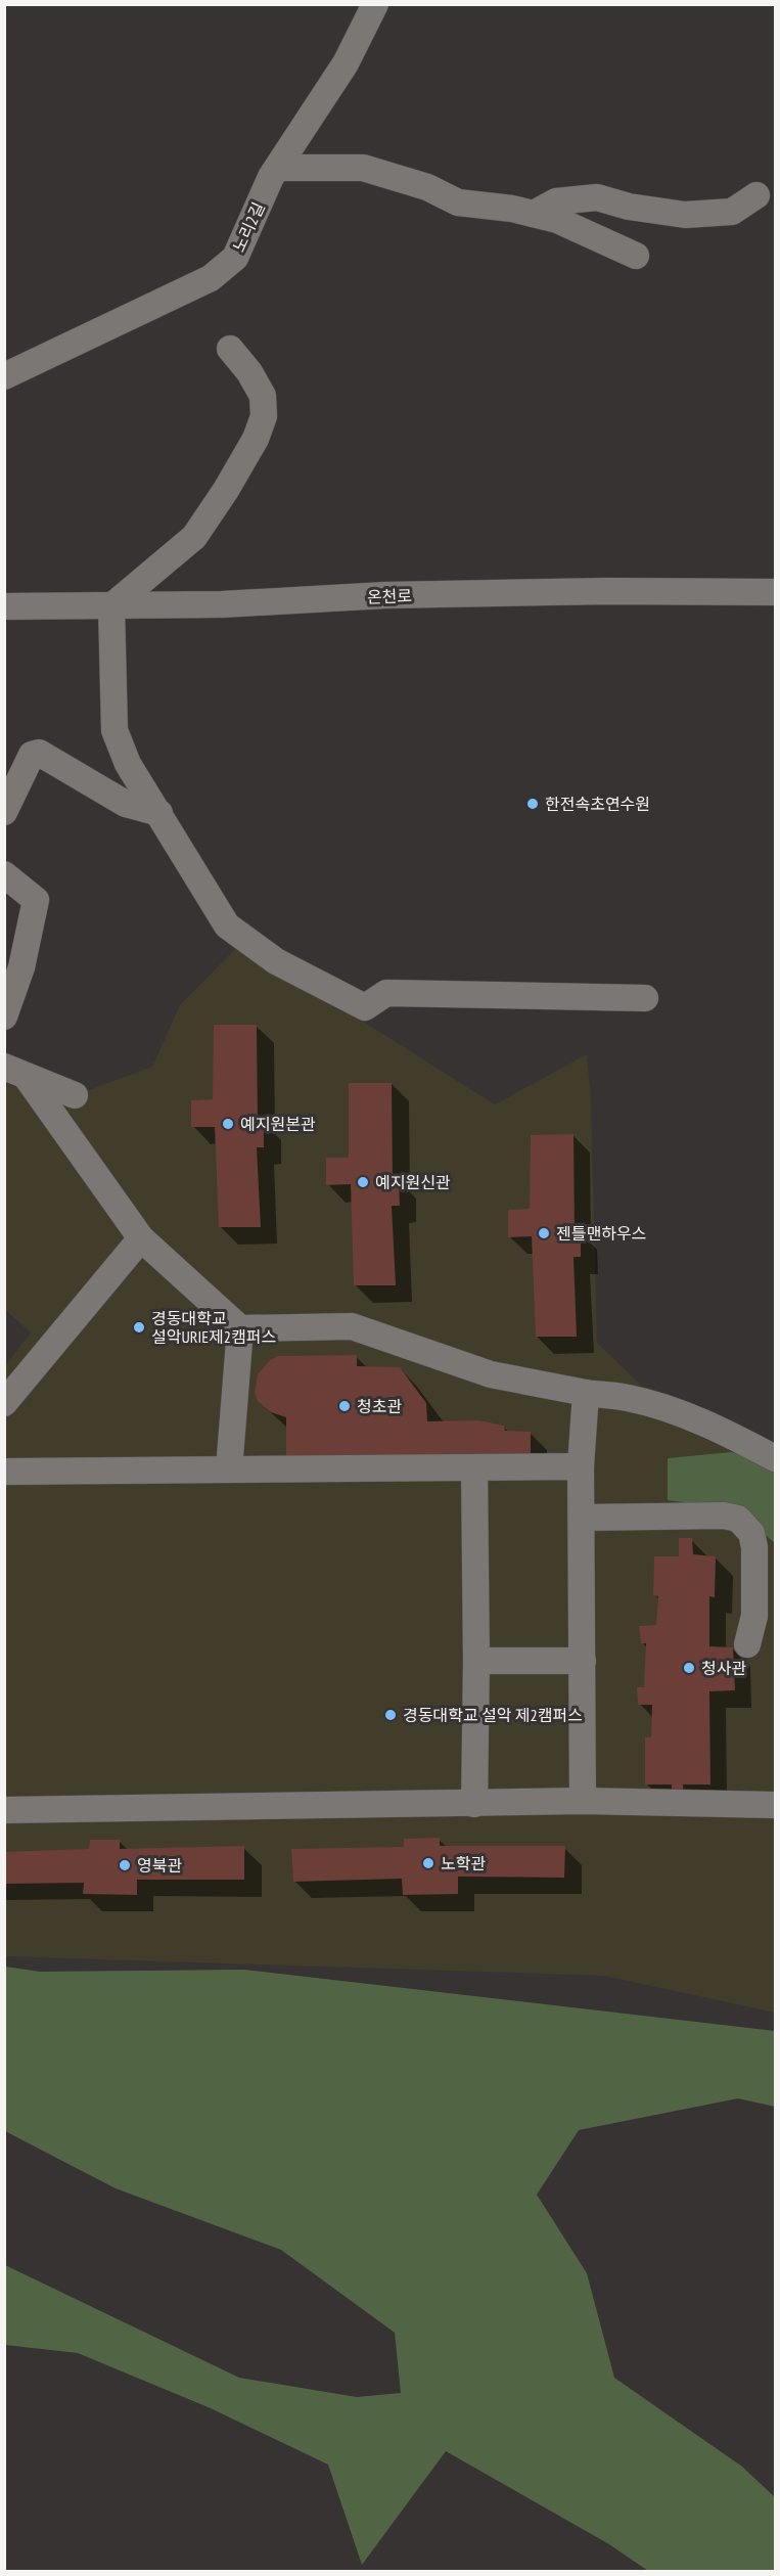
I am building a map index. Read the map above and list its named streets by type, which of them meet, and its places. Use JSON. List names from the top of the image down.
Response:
{
  "streets": {
    "street": ["노리2길", "온천로"]
  },
  "places": [
    "한전속초연수원",
    "예지원본관",
    "예지원신관",
    "젠틀맨하우스",
    "경동대학교 설악URIE제2캠퍼스",
    "청초관",
    "청사관",
    "경동대학교 설악 제2캠퍼스",
    "노학관",
    "영북관"
  ]
}
